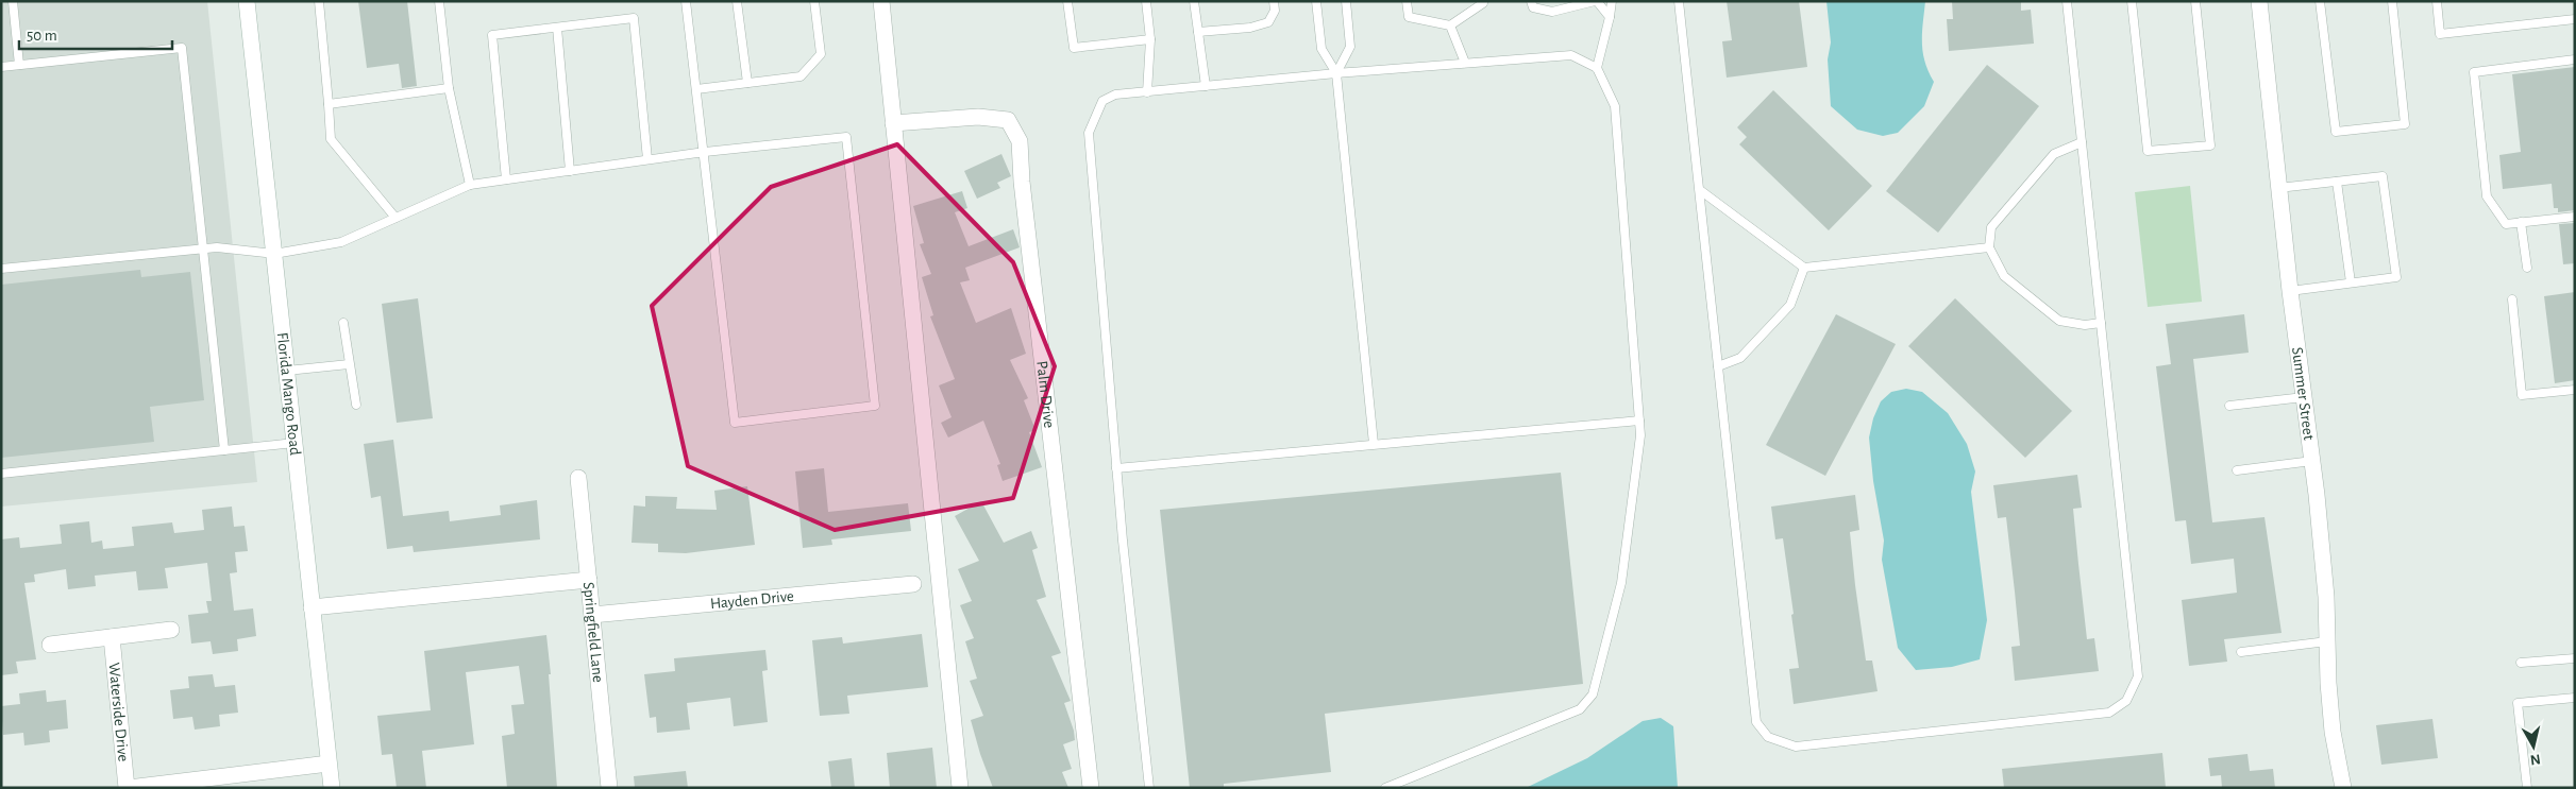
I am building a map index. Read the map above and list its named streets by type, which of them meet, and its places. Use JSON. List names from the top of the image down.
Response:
{
  "streets": {
    "street": [
      "Florida Mango Road",
      "Palm Drive",
      "Summer Street",
      "Hayden Drive",
      "Springfield Lane",
      "Waterside Drive"
    ]
  },
  "crossings": [
    ["Florida Mango Road", "Waterside Drive"],
    ["Hayden Drive", "Springfield Lane"]
  ],
  "scale_bar": "50 m",
  "north": "bottom"
}
